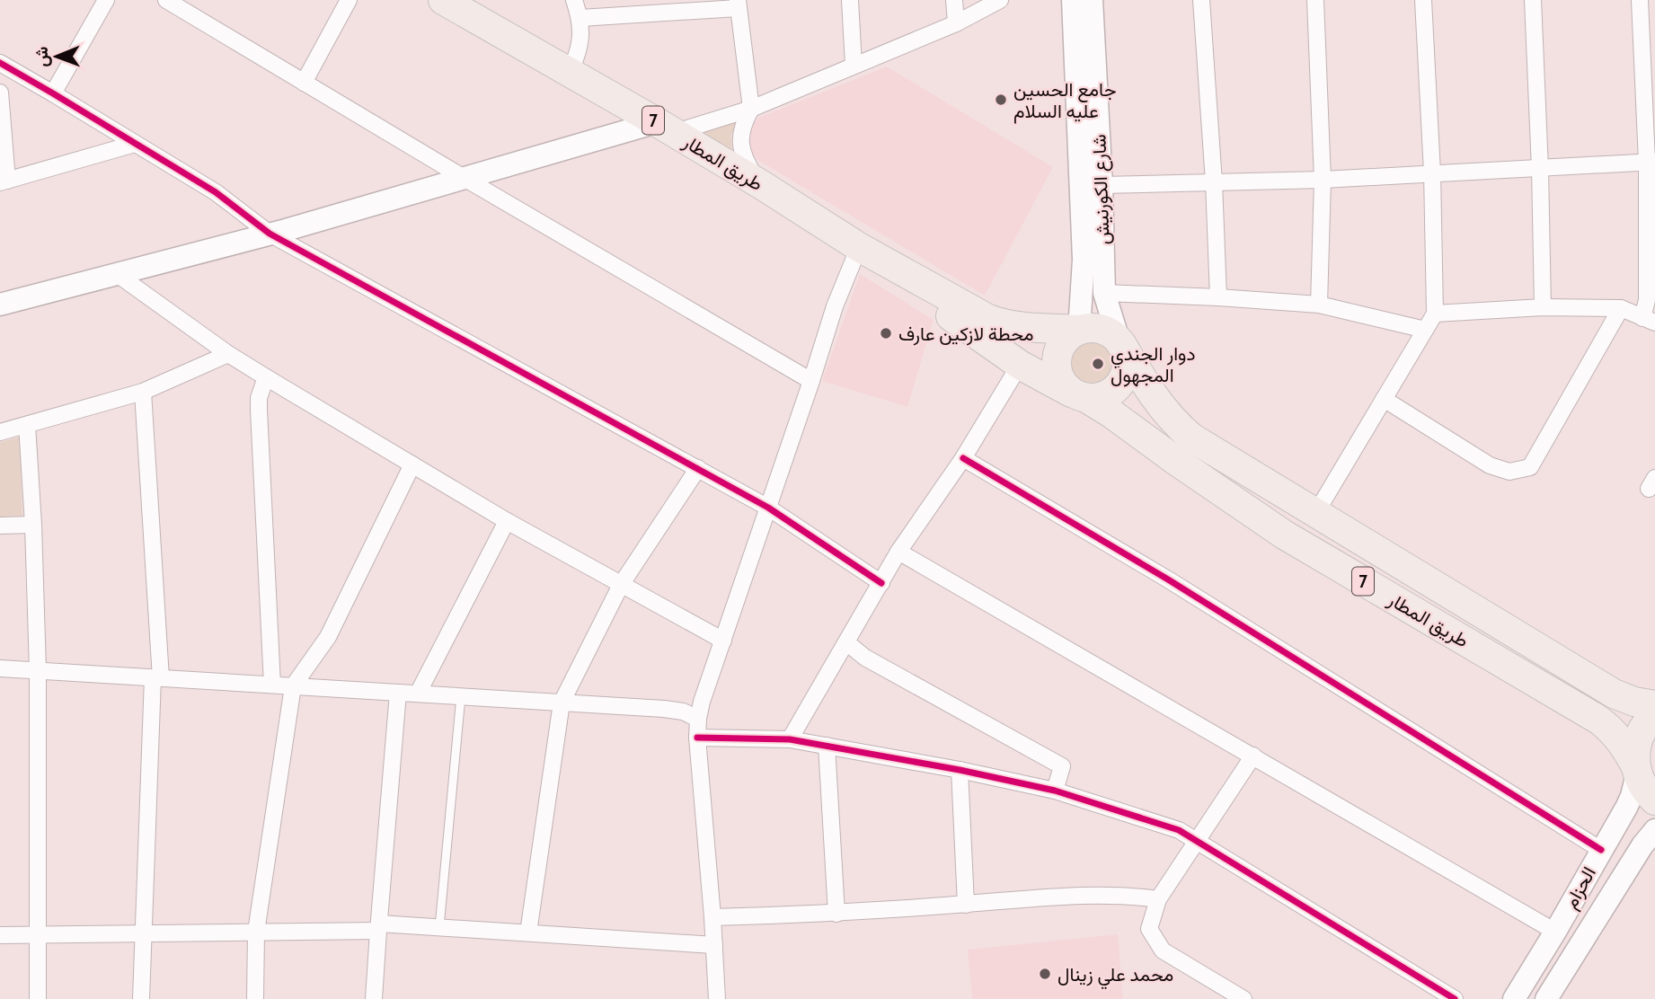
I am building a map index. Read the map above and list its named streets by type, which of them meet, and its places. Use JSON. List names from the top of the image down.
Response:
{
  "streets": {
    "highway": ["7", "طريق المطار"],
    "street": ["شارع الكورنيش", "الحزام"]
  },
  "crossings": [
    ["7", "طريق المطار"],
    ["7", "شارع الكورنيش"],
    ["7", "الحزام"],
    ["طريق المطار", "شارع الكورنيش"],
    ["طريق المطار", "الحزام"]
  ],
  "places": [
    "جامع الحسين عليه السلام",
    "محطة لازكين عارف",
    "دوار الجندي المجهول",
    "محمد علي زينال"
  ],
  "north": "left"
}
